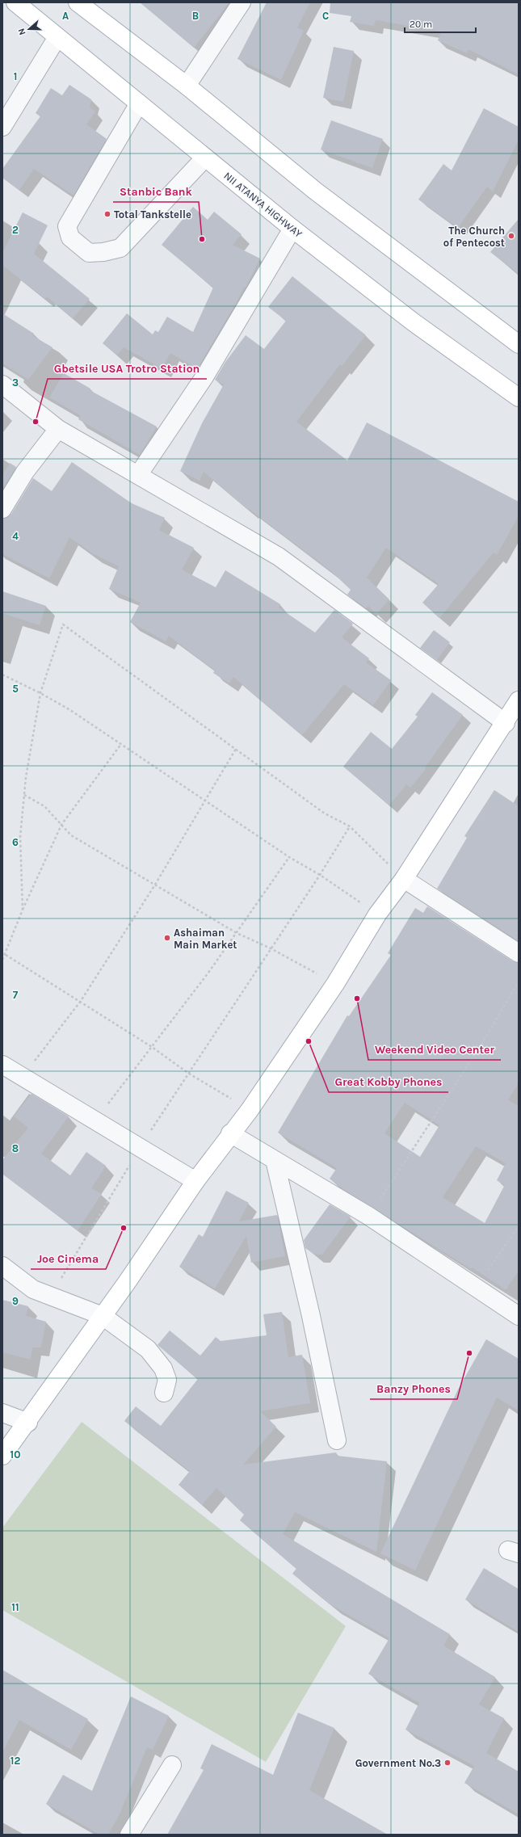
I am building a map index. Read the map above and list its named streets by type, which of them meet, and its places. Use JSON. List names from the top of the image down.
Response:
{
  "streets": {
    "main road": ["NII ATANYA HIGHWAY"]
  },
  "places": [
    "Total Tankstelle",
    "The Church of Pentecost",
    "Stanbic Bank",
    "Gbetsile USA Trotro Station",
    "Ashaiman Main Market",
    "Weekend Video Center",
    "Great Kobby Phones",
    "Joe Cinema",
    "Banzy Phones",
    "Government No.3"
  ],
  "scale_bar": "20 m",
  "north": "left",
  "grid": {
    "columns": ["A", "B", "C"],
    "rows": [
      "1",
      "2",
      "3",
      "4",
      "5",
      "6",
      "7",
      "8",
      "9",
      "10",
      "11",
      "12"
    ]
  }
}
